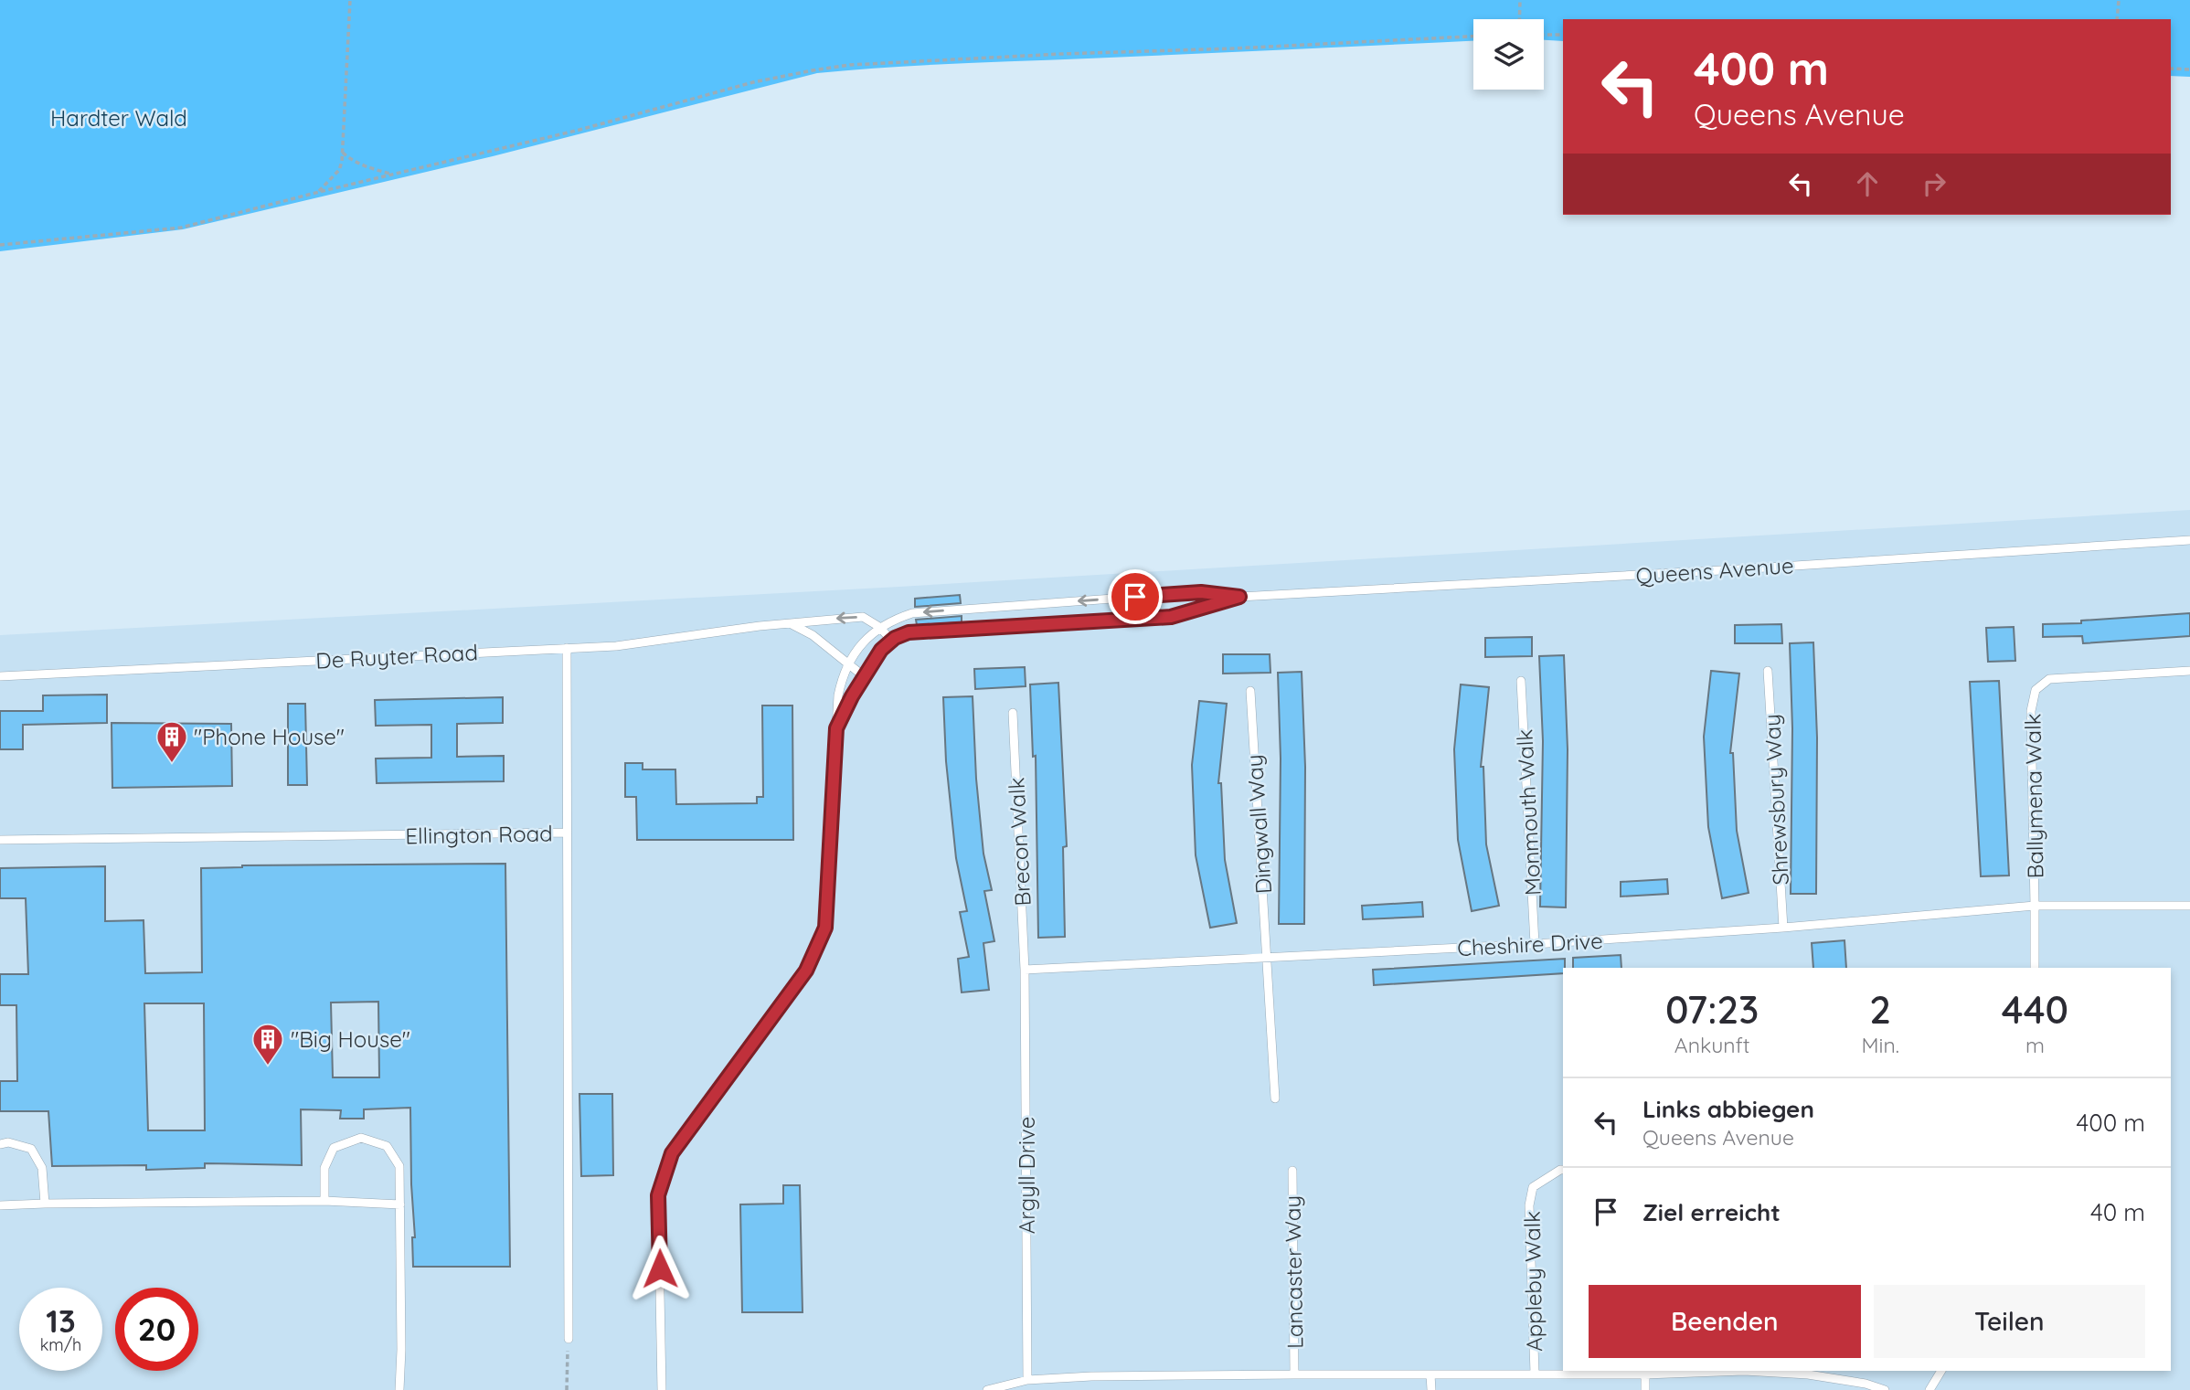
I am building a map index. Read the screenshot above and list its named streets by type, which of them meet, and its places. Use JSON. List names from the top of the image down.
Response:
{
  "streets": {
    "lane": [
      "Queens Avenue",
      "De Ruyter Road",
      "Ballymena Walk",
      "Shrewsbury Way",
      "Monmouth Walk",
      "Dingwall Way",
      "Ellington Road",
      "Brecon Walk",
      "Cheshire Drive",
      "Argyll Drive",
      "Lancaster Way",
      "Appleby Walk"
    ]
  },
  "crossings": [
    ["Queens Avenue", "De Ruyter Road"],
    ["Ballymena Walk", "Cheshire Drive"],
    ["Shrewsbury Way", "Cheshire Drive"],
    ["Monmouth Walk", "Cheshire Drive"],
    ["Dingwall Way", "Cheshire Drive"],
    ["Brecon Walk", "Cheshire Drive"],
    ["Brecon Walk", "Argyll Drive"],
    ["Cheshire Drive", "Argyll Drive"]
  ],
  "parks": ["Hardter Wald"],
  "places": {
    "building": ["\"Phone House\"", "\"Big House\""]
  },
  "page": {
    "turn": ["400 m", "Queens Avenue"],
    "eta": [
      "07:23",
      "Ankunft",
      "2",
      "Min.",
      "440",
      "m"
    ],
    "list": [
      {
        "name": "Links abbiegen",
        "note": "Queens Avenue",
        "value": "400 m"
      },
      {
        "name": "Ziel erreicht",
        "value": "40 m"
      }
    ],
    "buttons": ["Beenden", "Teilen"],
    "speed": "13 km/h",
    "limit": "20"
  }
}
